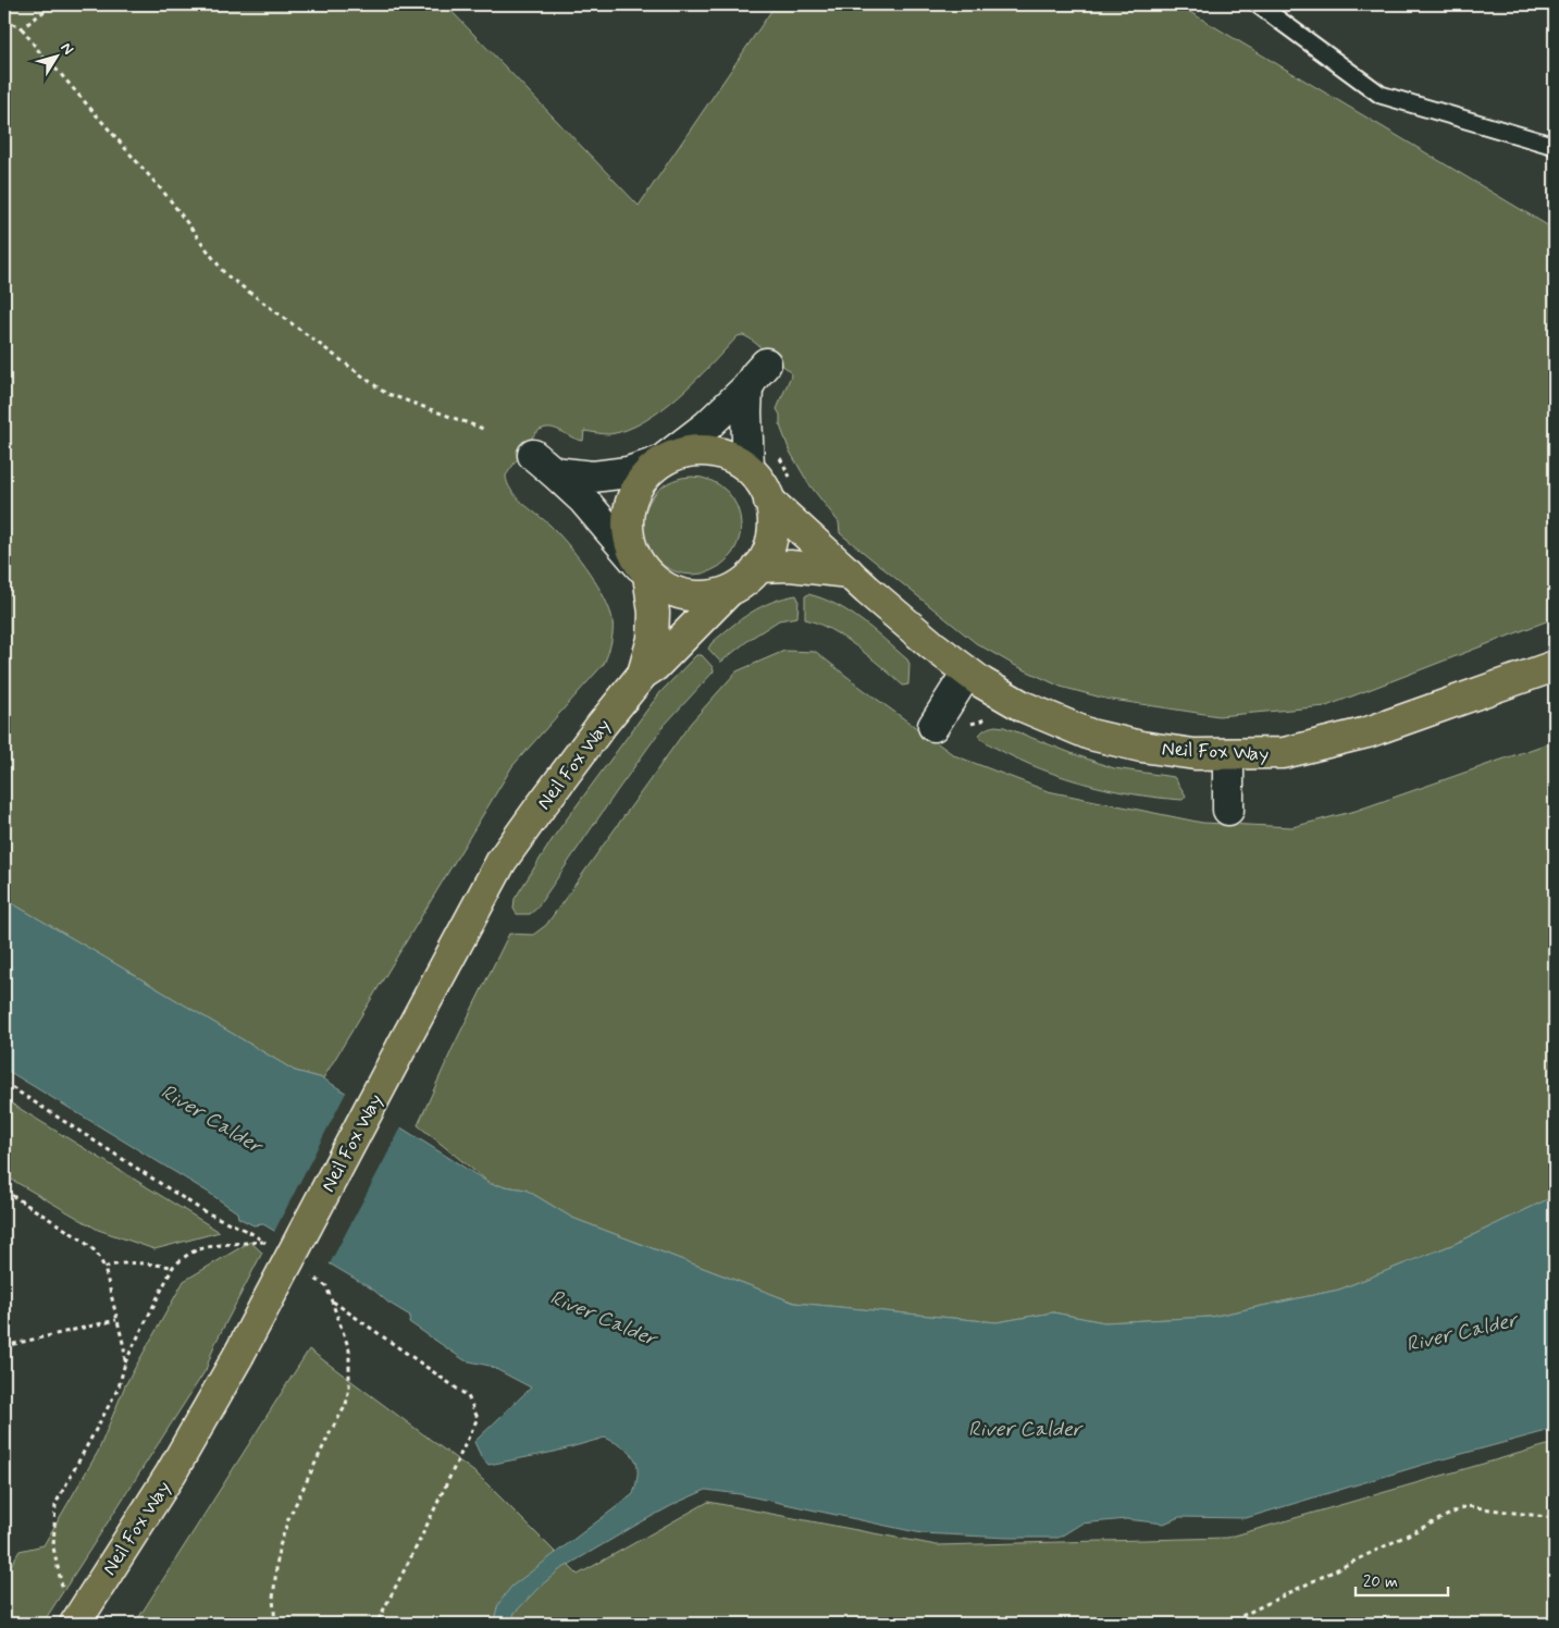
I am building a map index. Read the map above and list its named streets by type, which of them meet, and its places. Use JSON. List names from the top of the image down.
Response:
{
  "streets": {
    "main road": ["Neil Fox Way"]
  },
  "water": ["River Calder"],
  "scale_bar": "20 m",
  "north": "top right"
}
